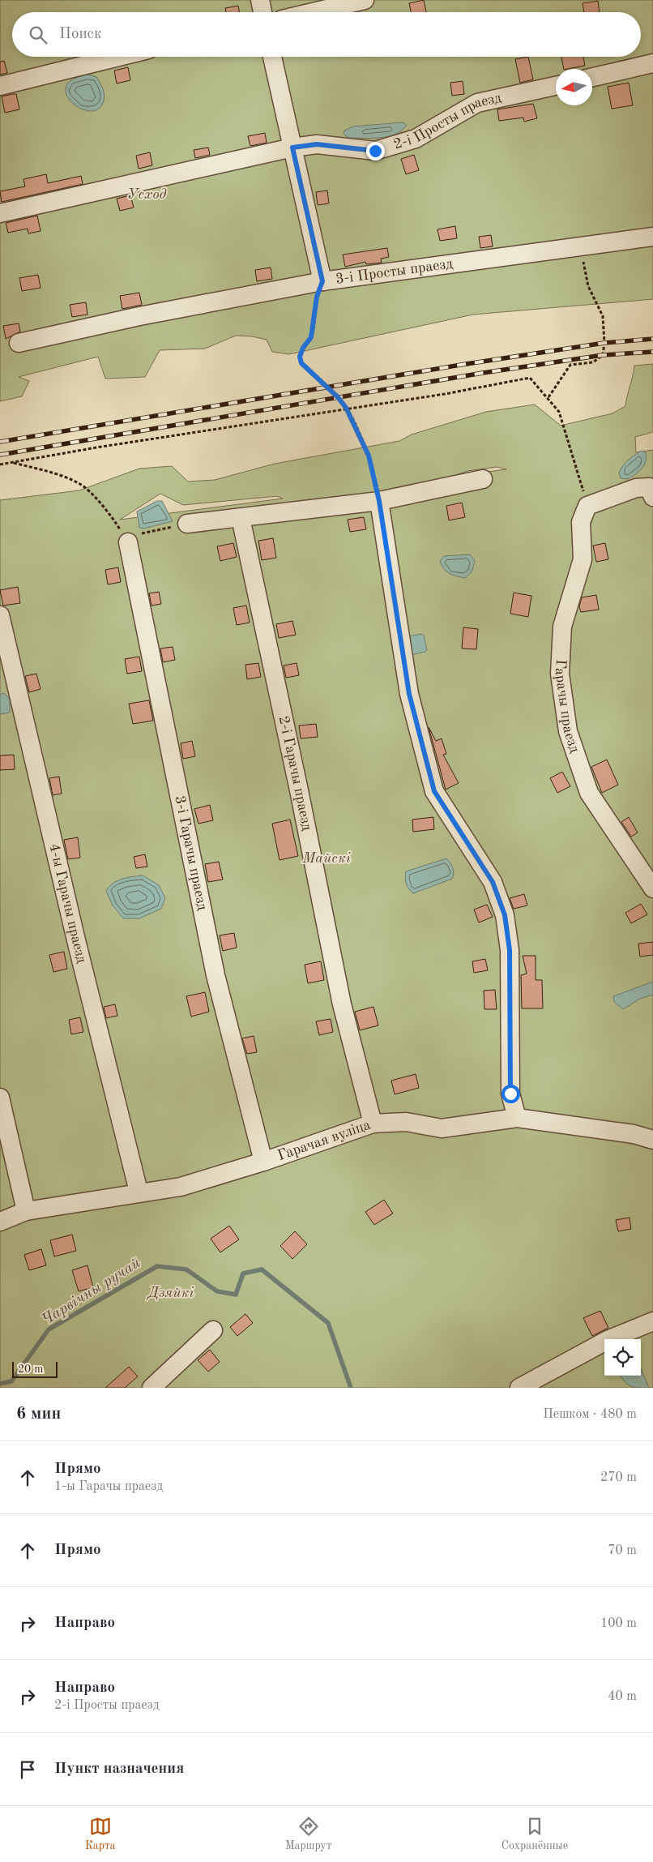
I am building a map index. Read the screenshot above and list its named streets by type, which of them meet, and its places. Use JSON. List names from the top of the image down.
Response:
{
  "streets": {
    "street": [
      "2-і Просты праезд",
      "3-і Просты праезд",
      "Гарачы праезд",
      "2-і Гарачы праезд",
      "3-і Гарачы праезд",
      "4-ы Гарачы праезд",
      "Гарачая вуліца"
    ]
  },
  "crossings": [
    ["2-і Гарачы праезд", "Гарачая вуліца"],
    ["3-і Гарачы праезд", "Гарачая вуліца"],
    ["4-ы Гарачы праезд", "Гарачая вуліца"]
  ],
  "water": ["Чарвічны ручай"],
  "parks": ["Усход", "Майскі", "Дзяйкі"],
  "scale_bar": "20 m",
  "north": "left",
  "page": {
    "search": "Поиск",
    "scale": "20 m",
    "heading": ["6 мин", "Пешком · 480 m"],
    "list": [
      ["Прямо", "1-ы Гарачы праезд", "270 m"],
      ["Прямо", "70 m"],
      ["Направо", "100 m"],
      ["Направо", "2-і Просты праезд", "40 m"],
      "Пункт назначения"
    ],
    "nav": ["Карта", "Маршрут", "Сохранённые"]
  }
}
